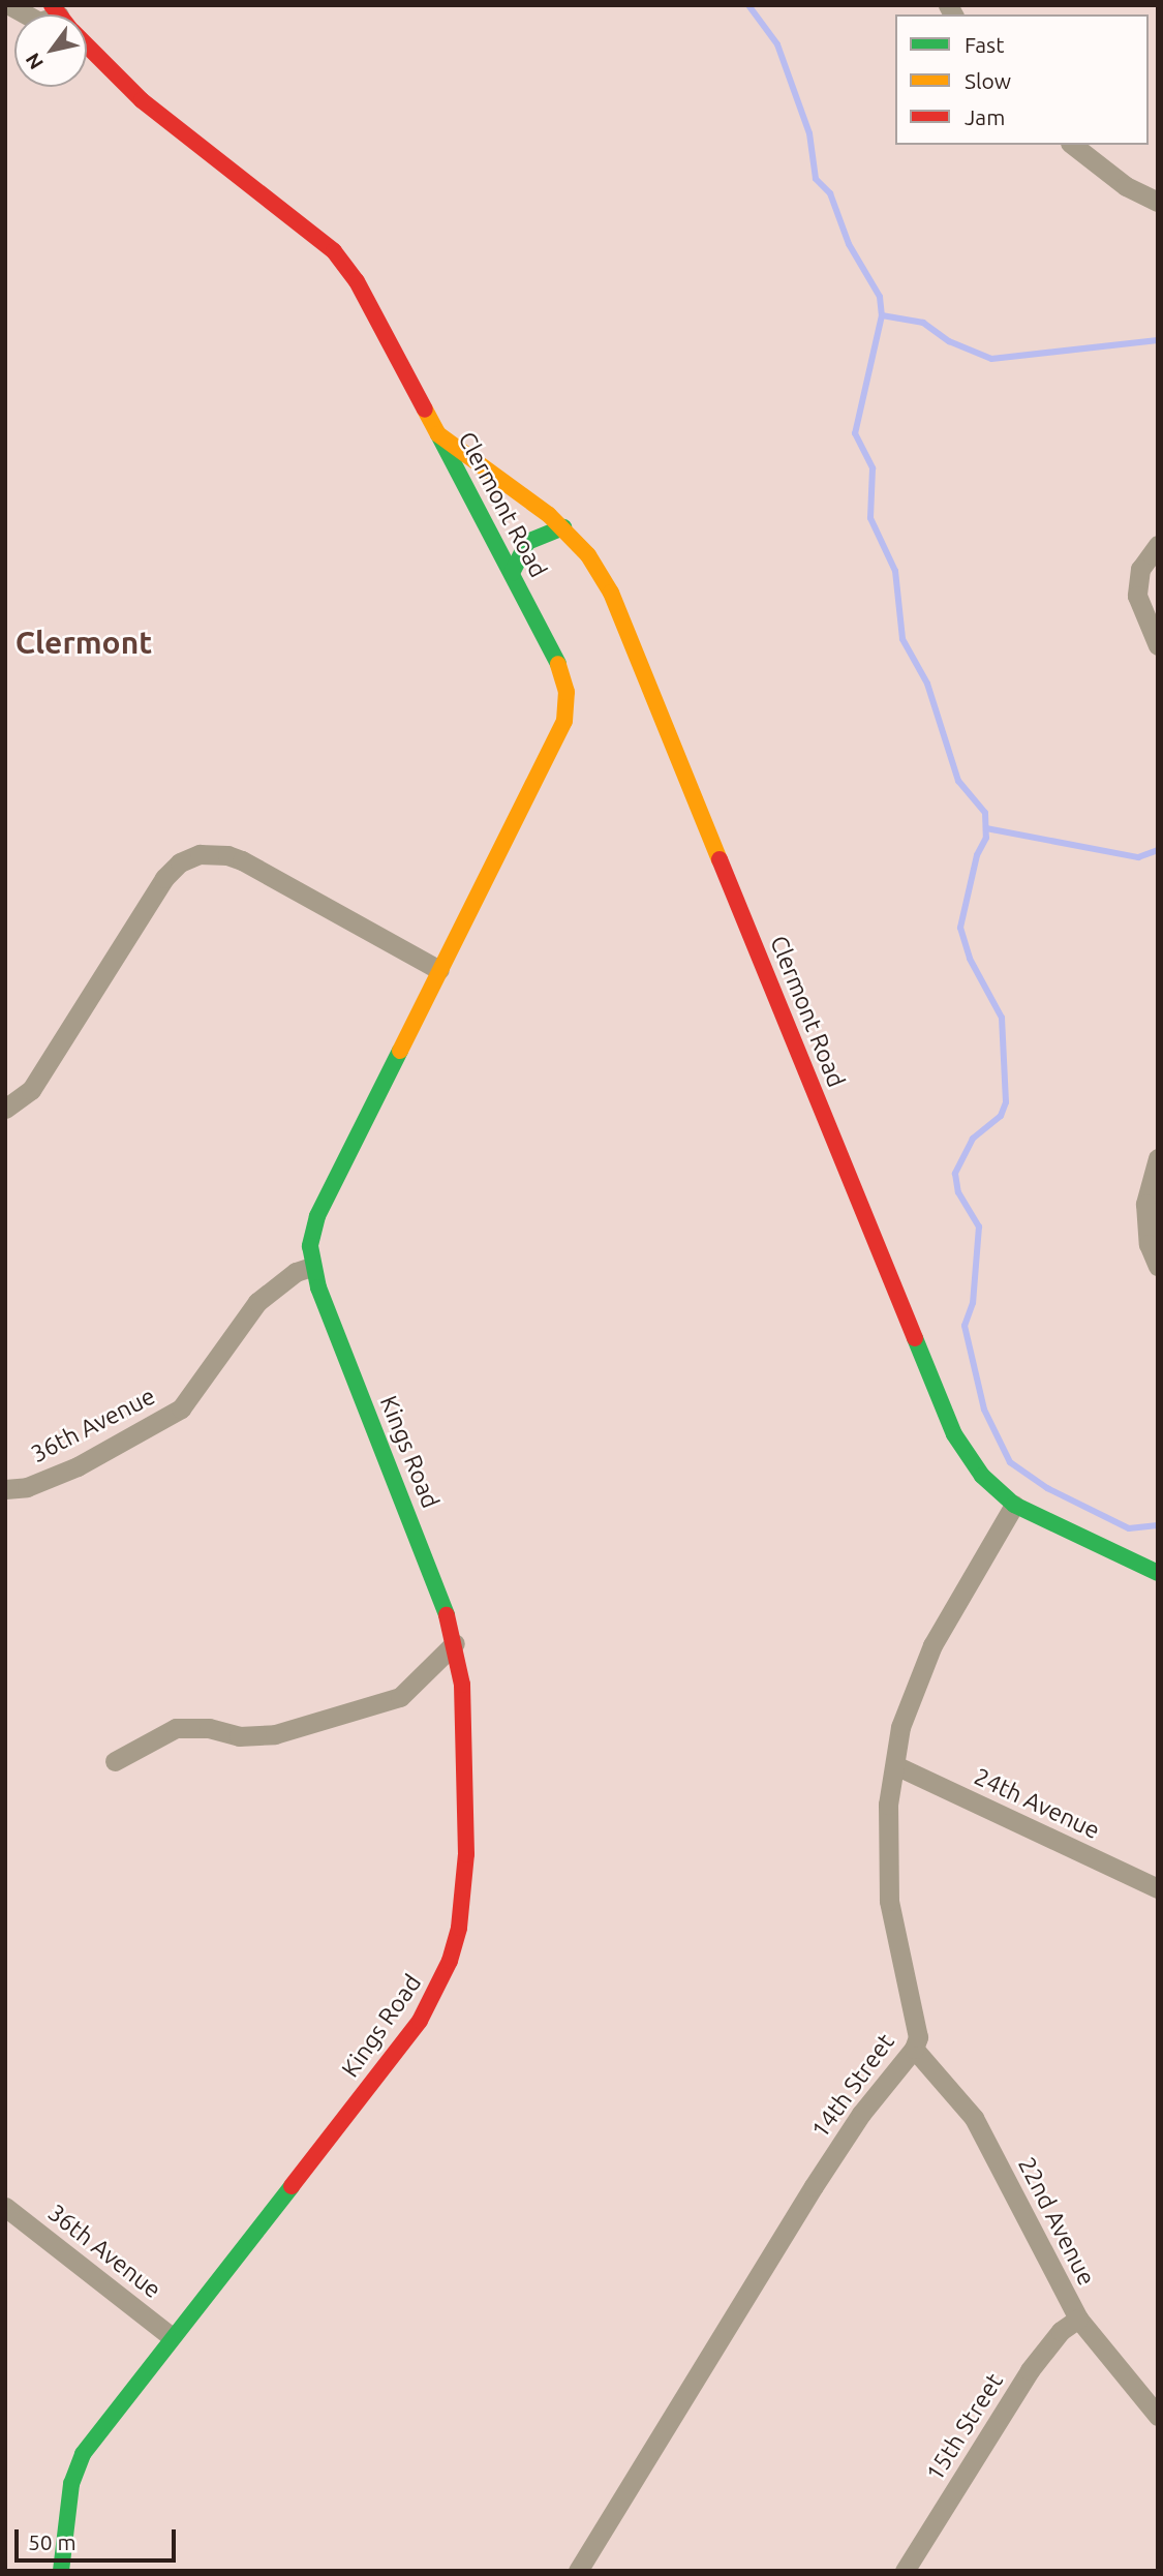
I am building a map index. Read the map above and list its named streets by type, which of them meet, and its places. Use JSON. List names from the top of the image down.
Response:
{
  "streets": {
    "street": [
      "Clermont Road",
      "36th Avenue",
      "Kings Road",
      "24th Avenue",
      "14th Street",
      "22nd Avenue",
      "15th Street"
    ]
  },
  "crossings": [
    ["Clermont Road", "36th Avenue"],
    ["Clermont Road", "Kings Road"],
    ["Clermont Road", "14th Street"],
    ["36th Avenue", "Kings Road"],
    ["24th Avenue", "14th Street"],
    ["14th Street", "22nd Avenue"],
    ["22nd Avenue", "15th Street"]
  ],
  "districts": ["Clermont"],
  "legend": ["Fast", "Slow", "Jam"],
  "scale_bar": "50 m",
  "north": "bottom left"
}
